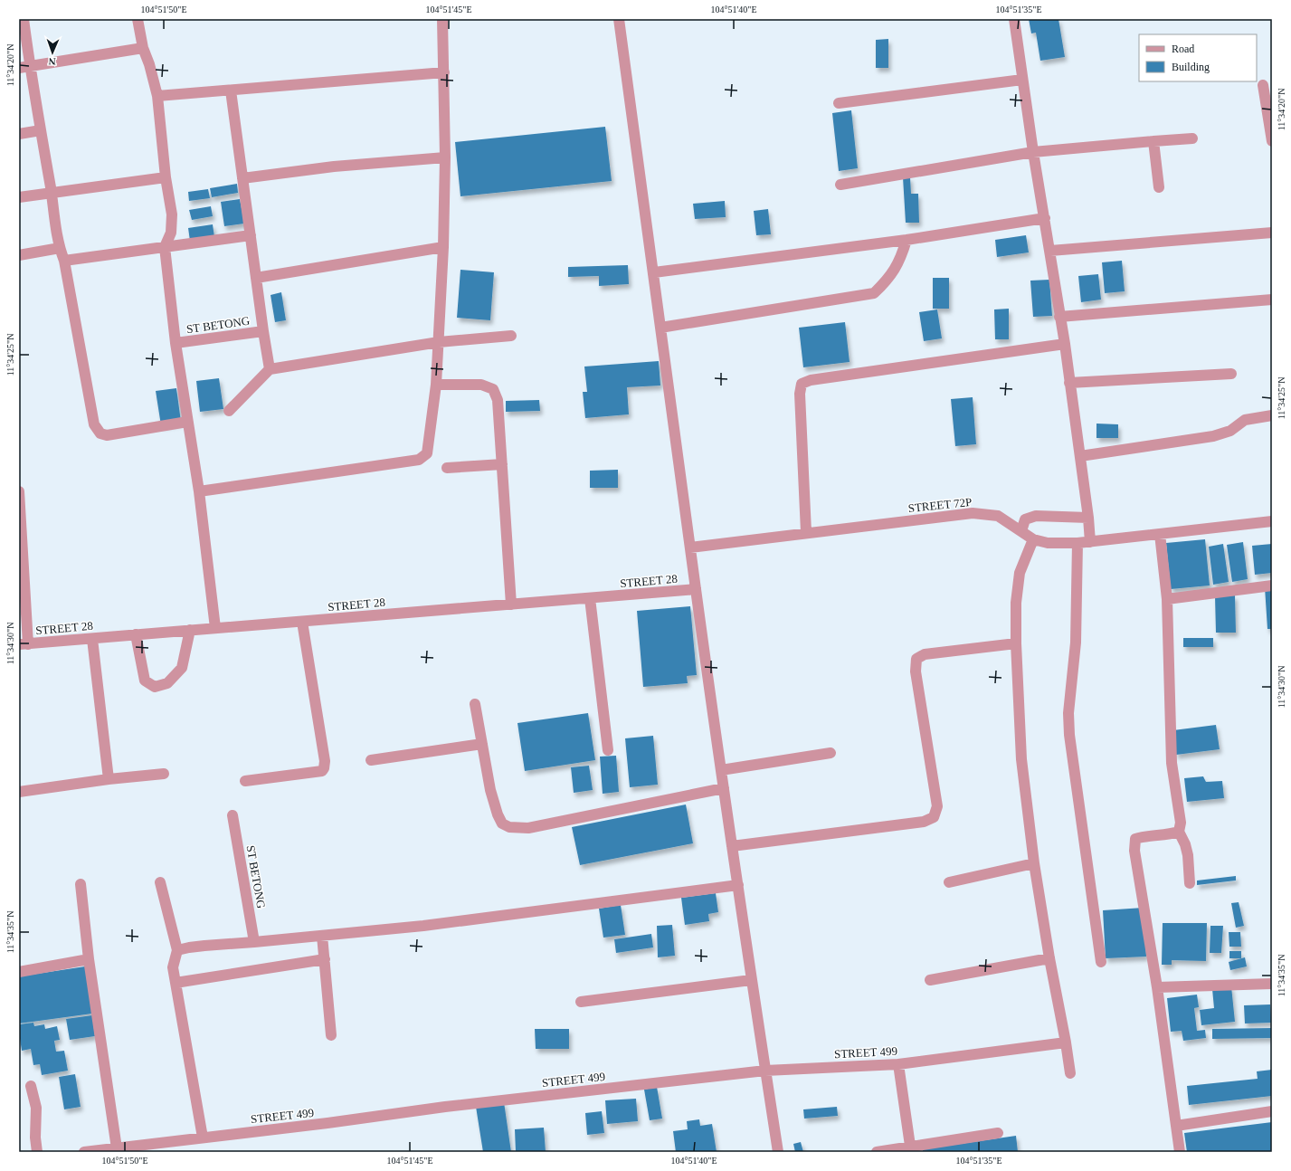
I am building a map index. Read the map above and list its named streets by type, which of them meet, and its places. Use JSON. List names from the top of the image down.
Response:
{
  "streets": {
    "street": [
      "ST BETONG",
      "STREET 72P",
      "STREET 28",
      "STREET 499"
    ]
  },
  "legend": ["Road", "Building"],
  "north": "bottom",
  "coordinates": [
    "104°51'50\"E",
    "104°51'45\"E",
    "104°51'40\"E",
    "104°51'35\"E",
    "11°34'20\"N",
    "11°34'25\"N",
    "11°34'30\"N",
    "11°34'35\"N"
  ]
}
